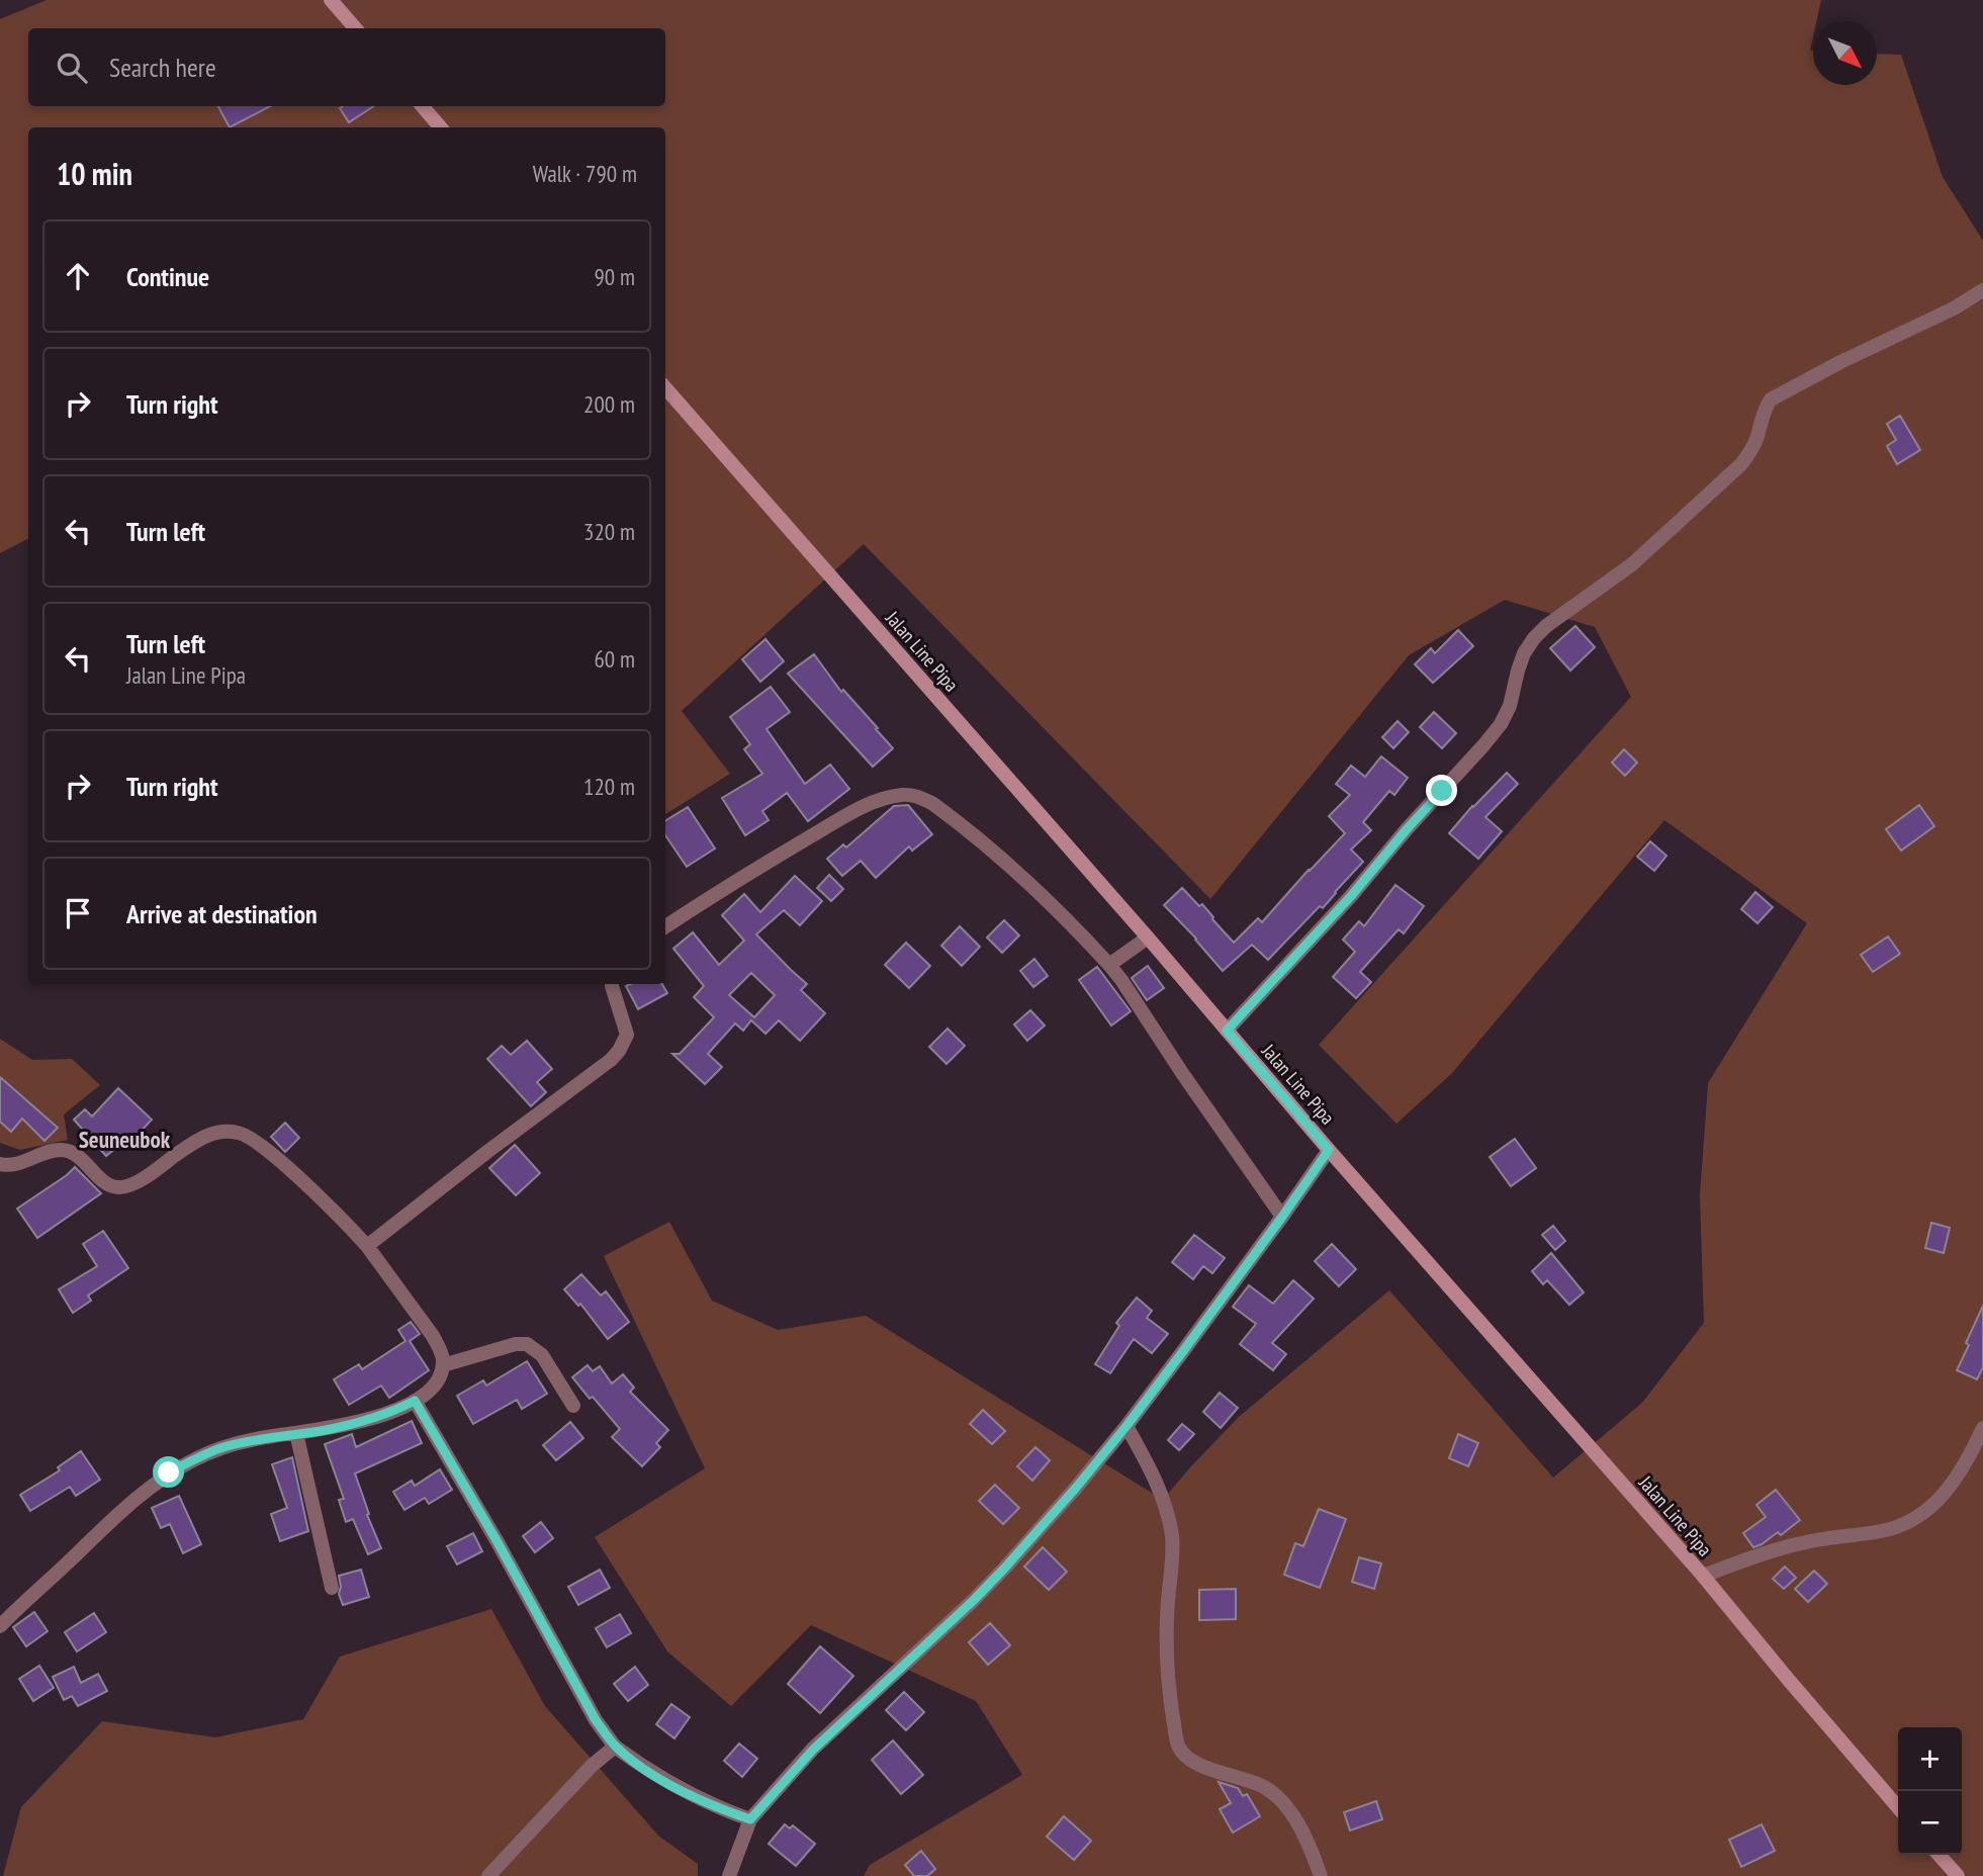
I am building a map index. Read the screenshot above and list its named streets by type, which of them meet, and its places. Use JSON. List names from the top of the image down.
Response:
{
  "streets": {
    "main road": ["Jalan Line Pipa"]
  },
  "districts": ["Seuneubok"],
  "north": "bottom right",
  "page": {
    "search": "Search here",
    "heading": ["10 min", "Walk · 790 m"],
    "list": [
      ["Continue", "90 m"],
      ["Turn right", "200 m"],
      ["Turn left", "320 m"],
      ["Turn left", "Jalan Line Pipa", "60 m"],
      ["Turn right", "120 m"],
      "Arrive at destination"
    ],
    "map_buttons": ["+", "−"]
  }
}
